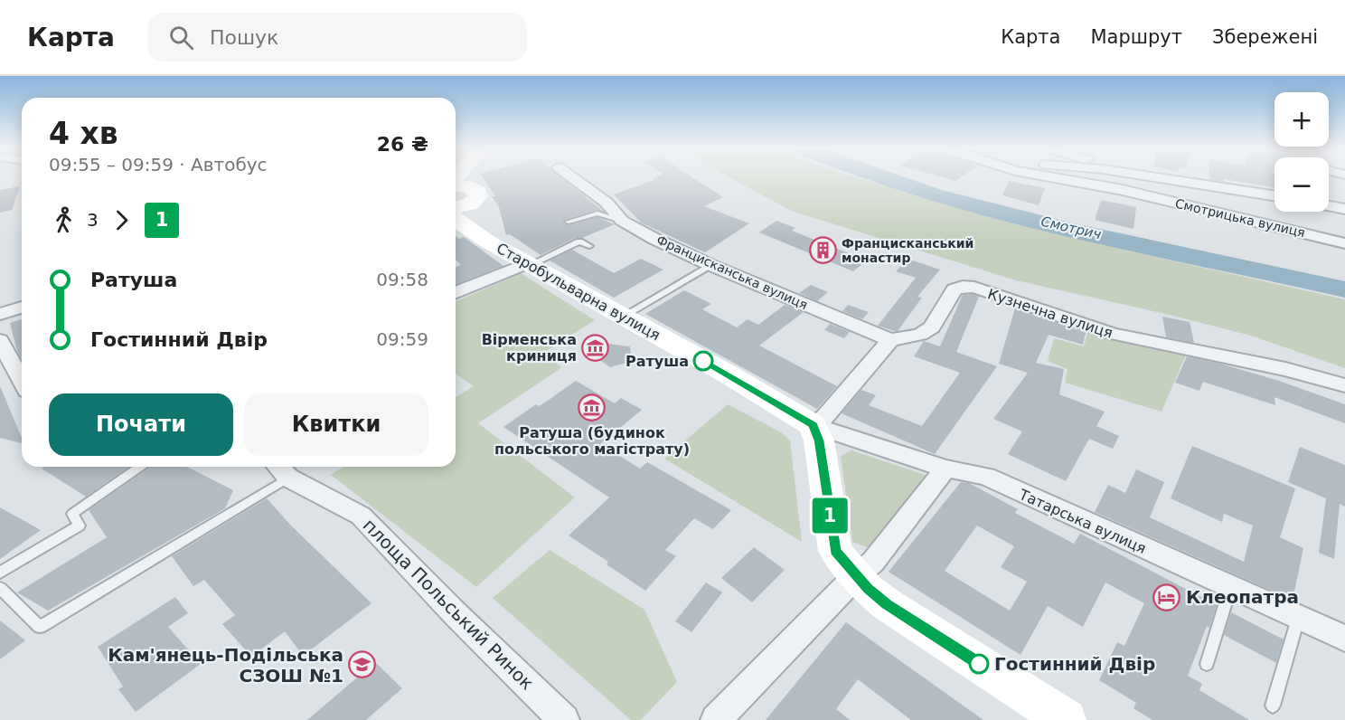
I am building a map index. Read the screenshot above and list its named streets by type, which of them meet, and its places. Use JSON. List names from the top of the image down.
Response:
{
  "streets": {
    "main road": ["Старобульварна вулиця"],
    "street": [
      "Смотрицька вулиця",
      "Францисканська вулиця",
      "Кузнечна вулиця",
      "Татарська вулиця",
      "площа Польський Ринок"
    ]
  },
  "crossings": [
    ["Францисканська вулиця", "Кузнечна вулиця"],
    ["Старобульварна вулиця", "Татарська вулиця"]
  ],
  "water": ["Смотрич"],
  "places": {
    "building": ["Францисканський монастир"],
    "museum": ["Вірменська криниця", "Ратуша (будинок польського магістрату)"],
    "other": ["Ратуша", "Гостинний Двір"],
    "hotel": ["Клеопатра"],
    "school or university": ["Кам'янець-Подільська СЗОШ №1"]
  },
  "lines": ["bus line 1"],
  "page": {
    "header": "Карта",
    "search": "Пошук",
    "nav": ["Карта", "Маршрут", "Збережені"],
    "on_map": "1",
    "map_buttons": ["+", "−"],
    "heading": ["4 хв", "09:55 – 09:59 · Автобус", "26 ₴"],
    "legs": ["3", "1"],
    "list": [
      {
        "name": "Ратуша",
        "value": "09:58"
      },
      {
        "name": "Гостинний Двір",
        "value": "09:59"
      }
    ],
    "buttons": ["Почати", "Квитки"]
  }
}
